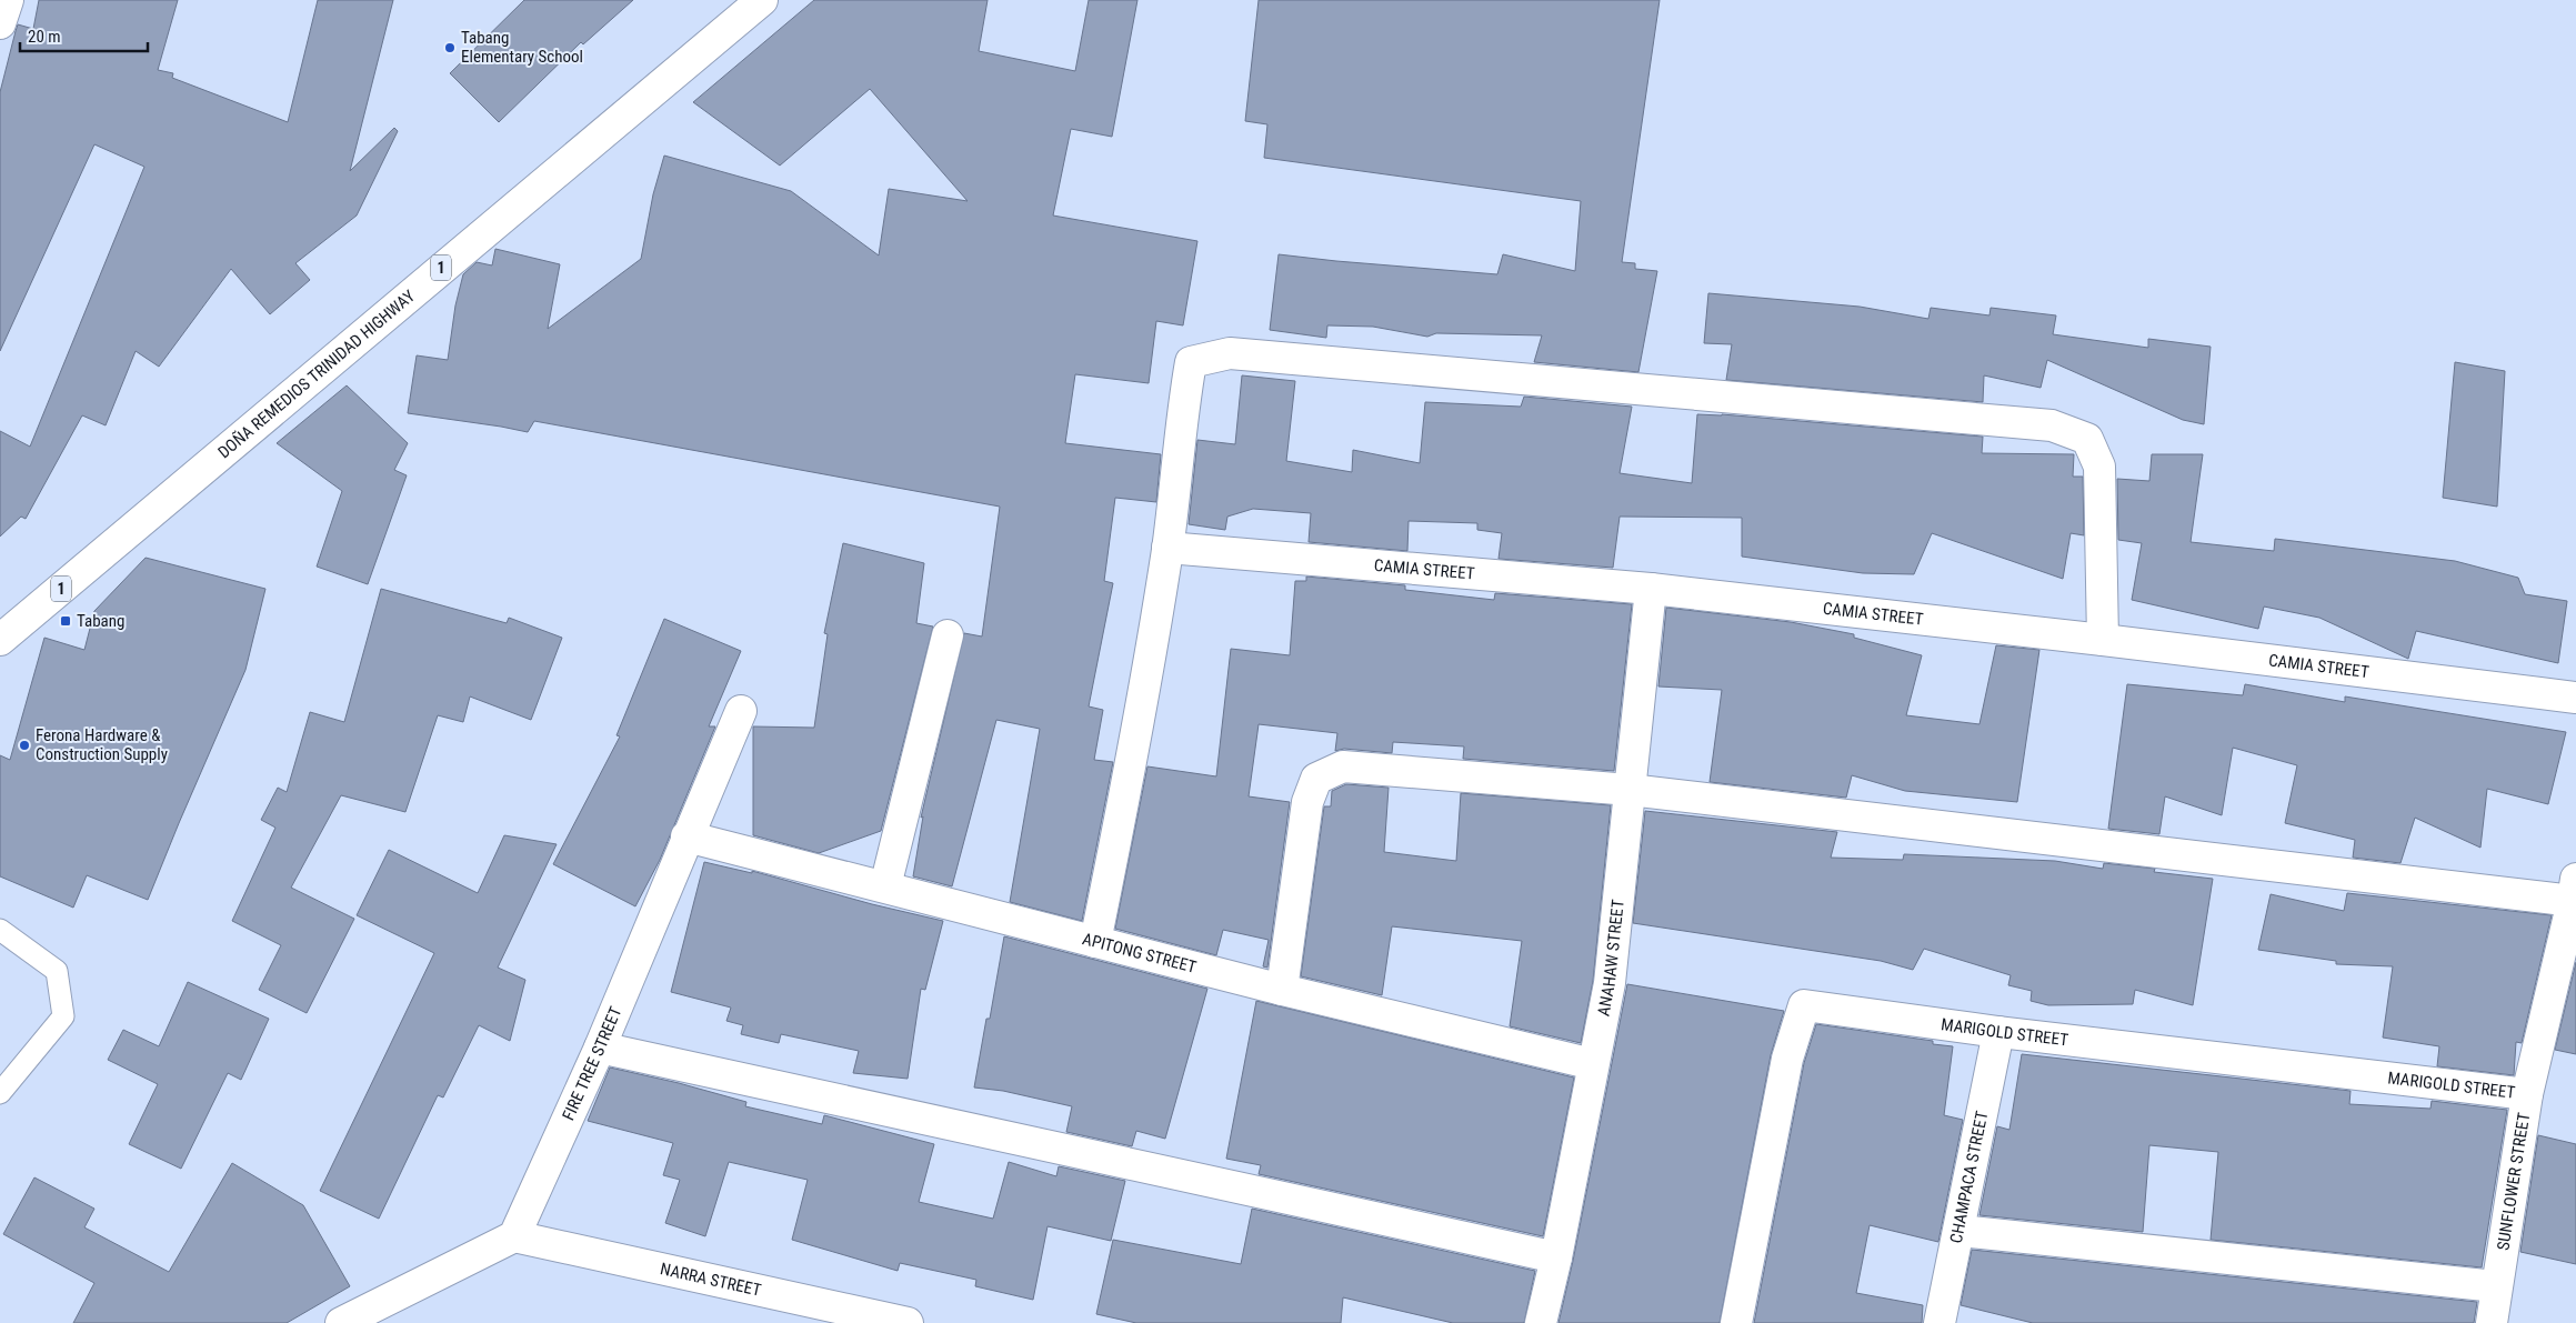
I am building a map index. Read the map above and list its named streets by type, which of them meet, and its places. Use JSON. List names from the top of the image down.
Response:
{
  "streets": {
    "main road": [
      "1",
      "DOÑA REMEDIOS TRINIDAD HIGHWAY",
      "CAMIA STREET",
      "APITONG STREET",
      "ANAHAW STREET",
      "MARIGOLD STREET",
      "FIRE TREE STREET",
      "CHAMPACA STREET",
      "SUNFLOWER STREET",
      "NARRA STREET"
    ]
  },
  "crossings": [
    ["CAMIA STREET", "ANAHAW STREET"],
    ["APITONG STREET", "ANAHAW STREET"],
    ["APITONG STREET", "FIRE TREE STREET"],
    ["MARIGOLD STREET", "CHAMPACA STREET"],
    ["MARIGOLD STREET", "SUNFLOWER STREET"],
    ["FIRE TREE STREET", "NARRA STREET"]
  ],
  "places": {
    "other": ["Tabang Elementary School", "Ferona Hardware & Construction Supply"],
    "transit": ["Tabang"]
  },
  "scale_bar": "20 m"
}
